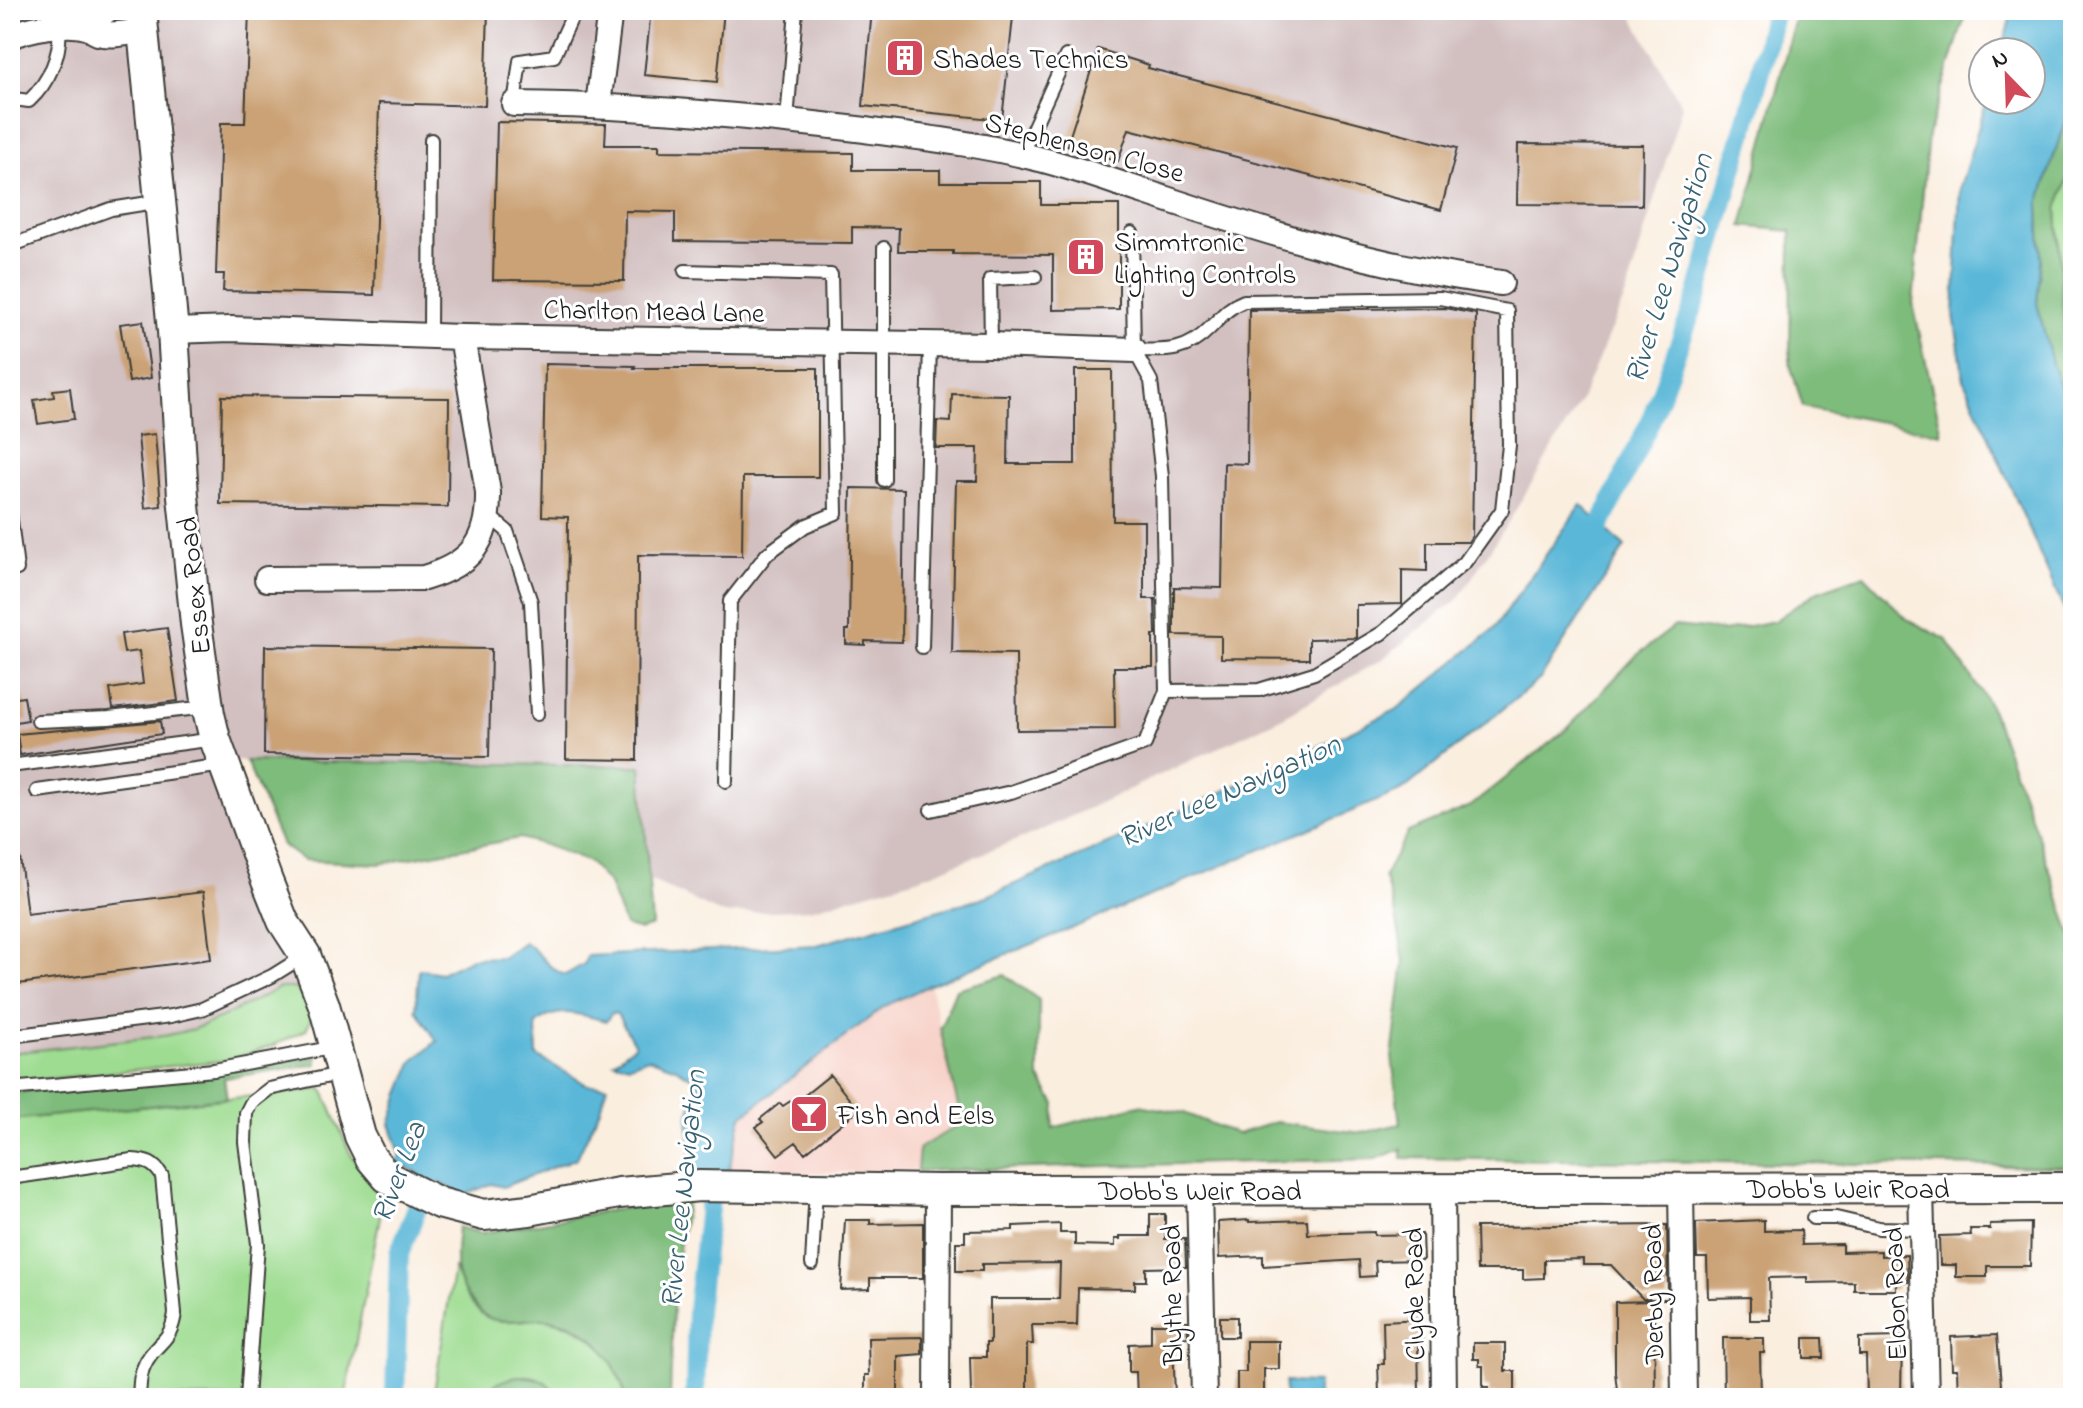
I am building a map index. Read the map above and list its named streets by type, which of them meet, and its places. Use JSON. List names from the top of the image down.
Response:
{
  "streets": {
    "street": [
      "Stephenson Close",
      "Charlton Mead Lane",
      "Essex Road",
      "Dobb's Weir Road",
      "Clyde Road",
      "Derby Road",
      "Eldon Road",
      "Blythe Road"
    ]
  },
  "crossings": [
    ["Charlton Mead Lane", "Essex Road"],
    ["Essex Road", "Dobb's Weir Road"],
    ["Dobb's Weir Road", "Clyde Road"],
    ["Dobb's Weir Road", "Derby Road"],
    ["Dobb's Weir Road", "Eldon Road"],
    ["Dobb's Weir Road", "Blythe Road"]
  ],
  "water": ["River Lee Navigation", "River Lea"],
  "places": {
    "building": ["Shades Technics", "Simmtronic Lighting Controls"],
    "bar": ["Fish and Eels"]
  },
  "north": "top left"
}
